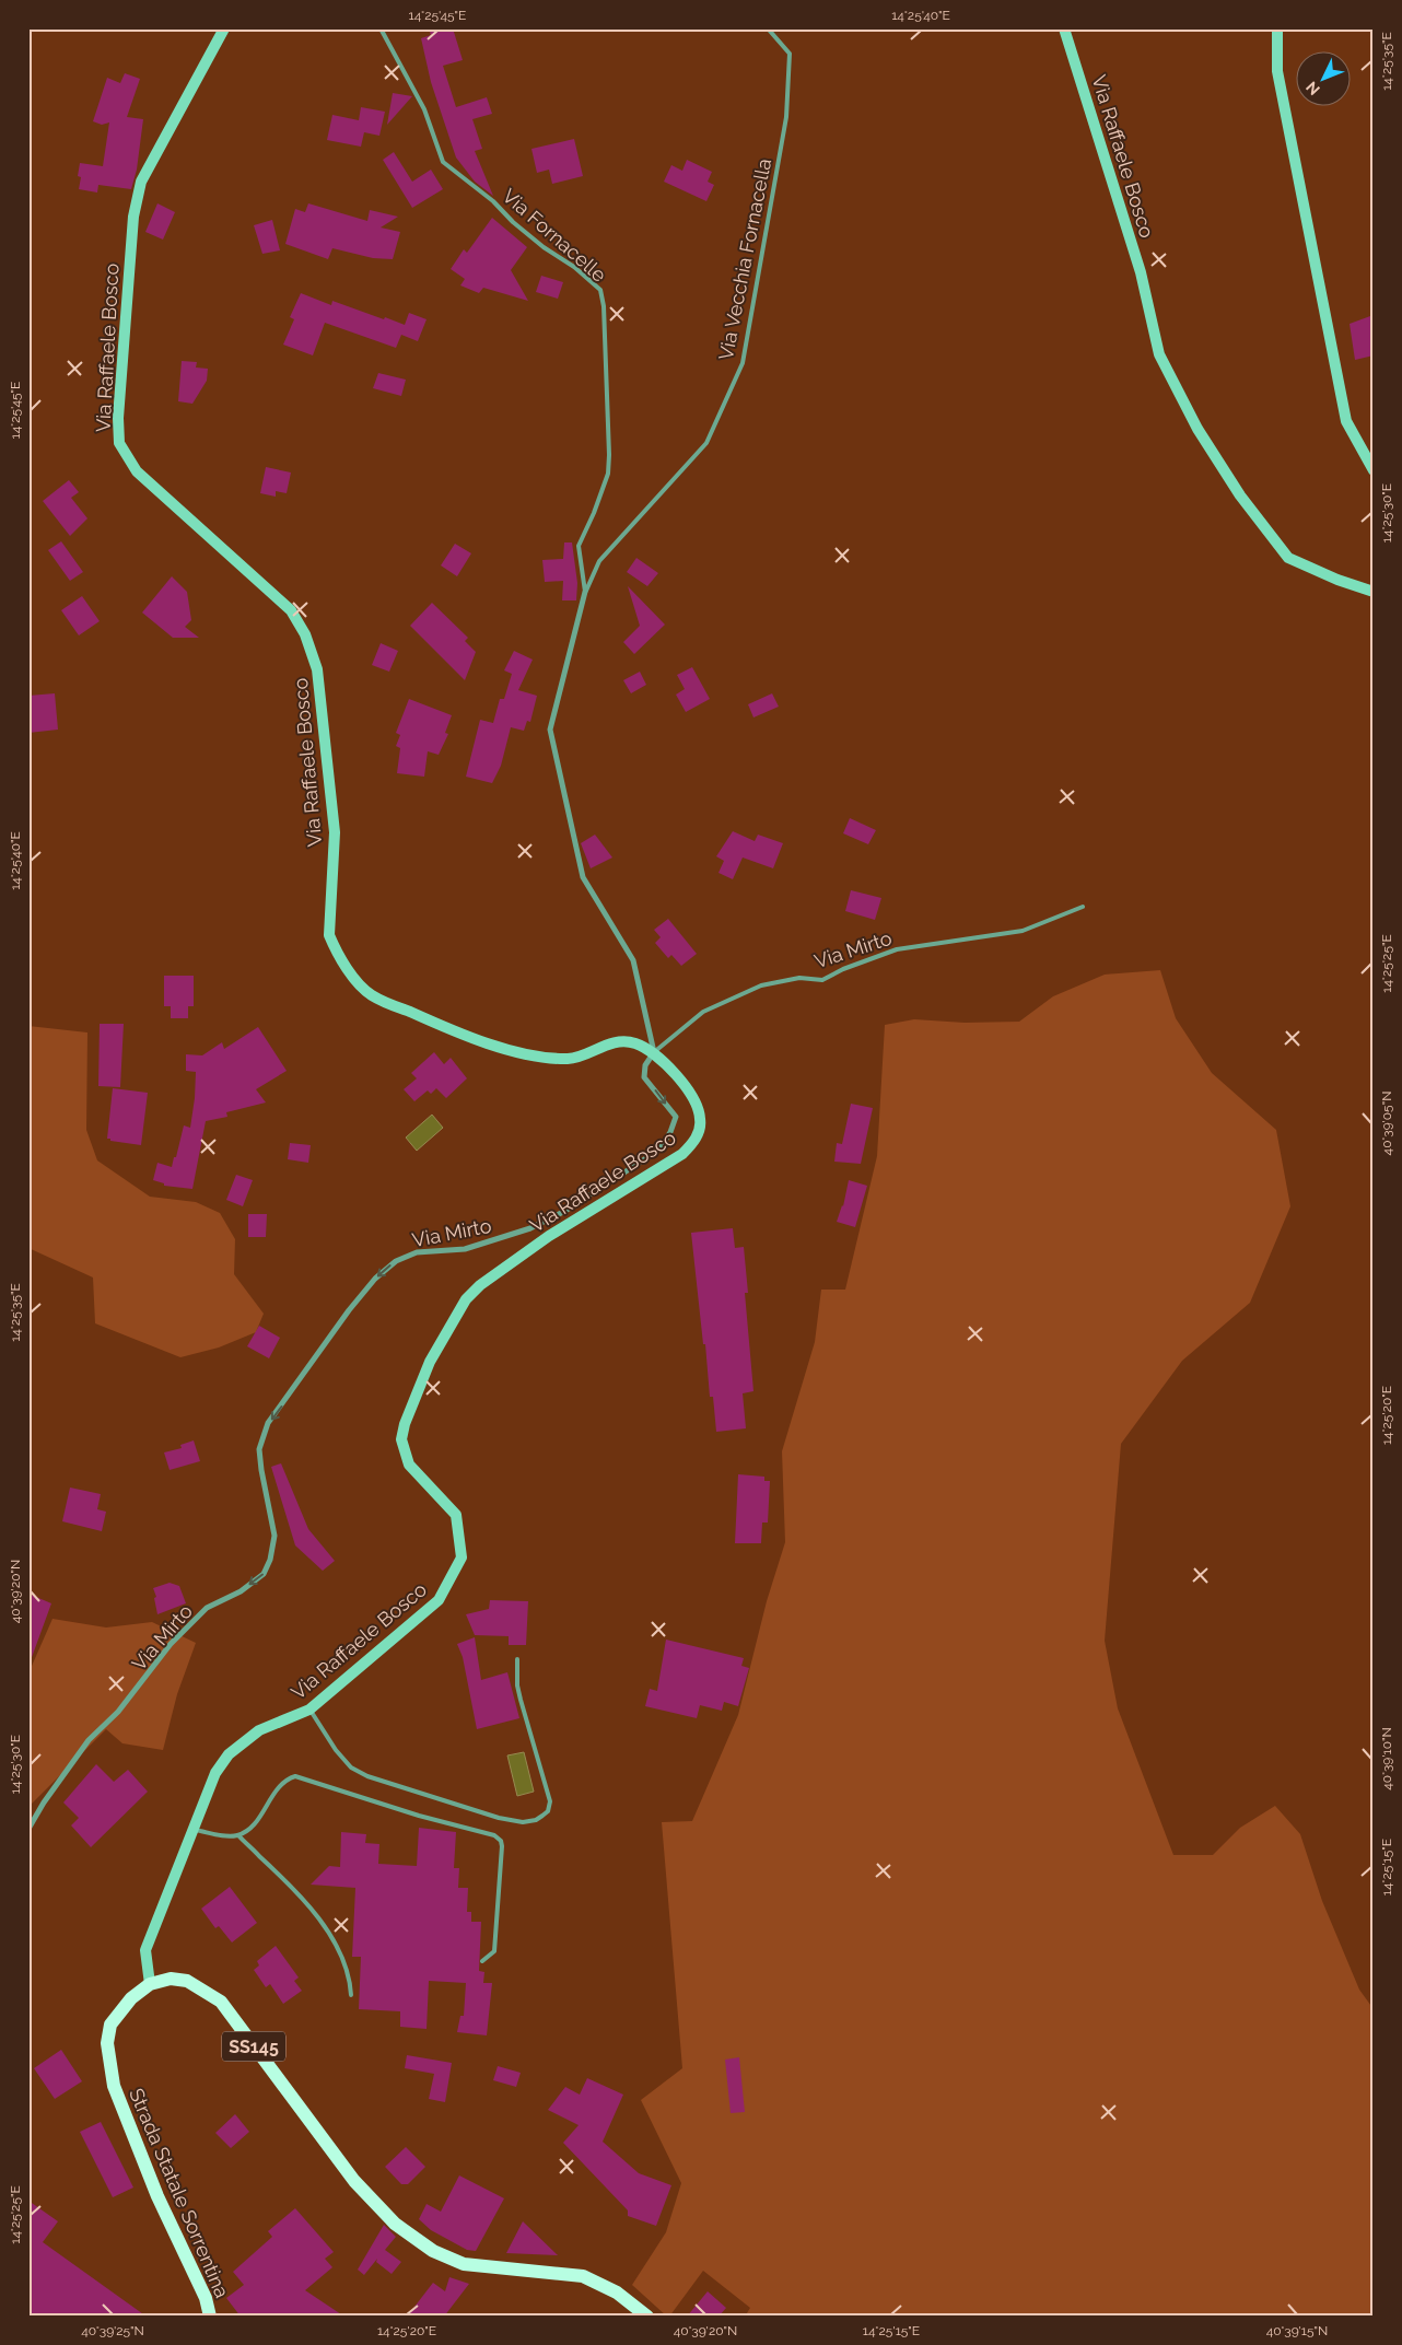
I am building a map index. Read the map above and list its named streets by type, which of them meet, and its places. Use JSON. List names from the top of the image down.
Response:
{
  "streets": {
    "main road": ["SS145", "Strada Statale Sorrentina"],
    "street": ["Via Raffaele Bosco", "Via Vecchia Fornacella", "Via Mirto"],
    "lane": ["Via Fornacelle"]
  },
  "crossings": [
    ["Via Raffaele Bosco", "Via Vecchia Fornacella"],
    ["Via Raffaele Bosco", "Via Mirto"],
    ["Via Raffaele Bosco", "SS145"],
    ["Via Raffaele Bosco", "Strada Statale Sorrentina"],
    ["Via Fornacelle", "Via Vecchia Fornacella"],
    ["Via Vecchia Fornacella", "Via Mirto"],
    ["SS145", "Strada Statale Sorrentina"]
  ],
  "one_way": ["Via Mirto"],
  "north": "bottom left",
  "coordinates": [
    "14°25'45\"E",
    "14°25'40\"E",
    "14°25'35\"E",
    "14°25'30\"E",
    "14°25'25\"E",
    "40°39'05\"N",
    "14°25'20\"E",
    "40°39'20\"N",
    "40°39'10\"N",
    "14°25'15\"E",
    "40°39'25\"N",
    "40°39'15\"N"
  ]
}
